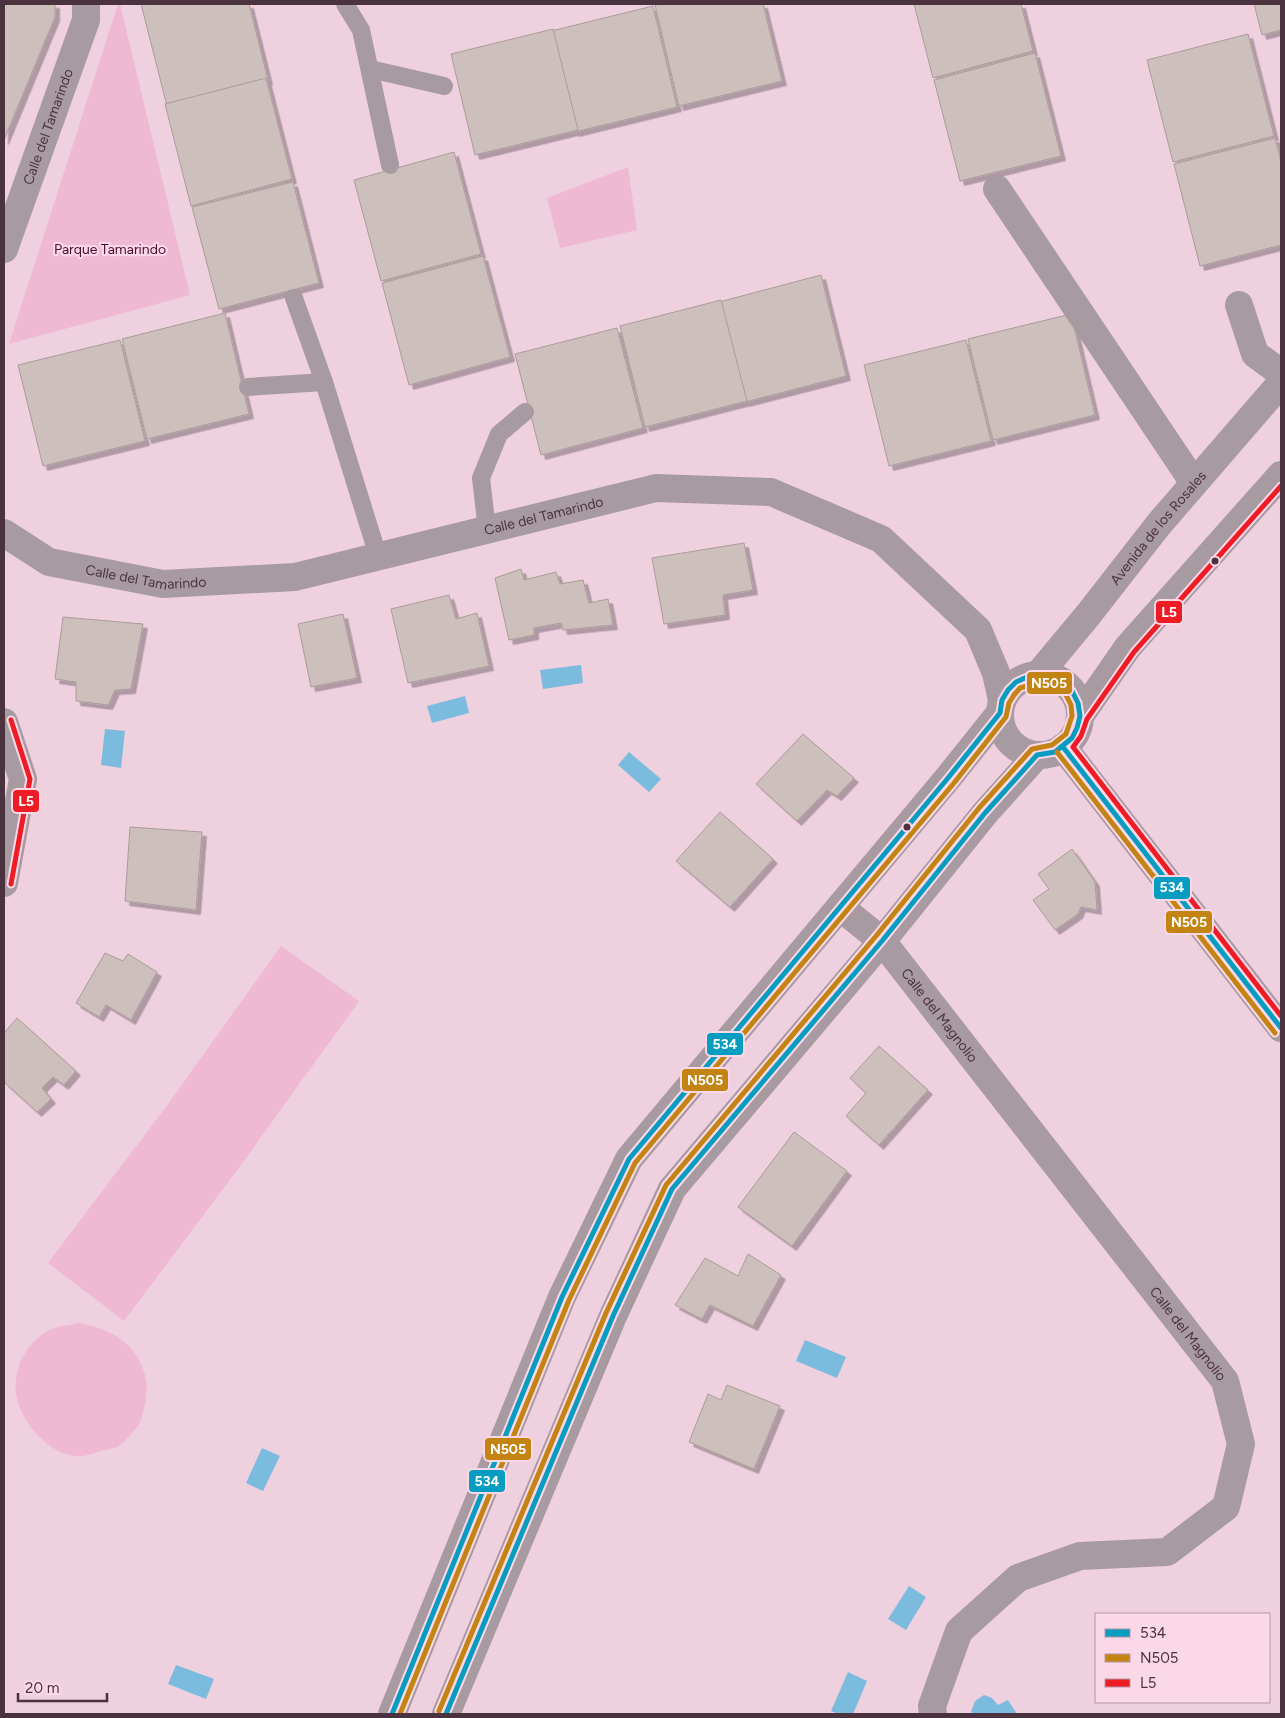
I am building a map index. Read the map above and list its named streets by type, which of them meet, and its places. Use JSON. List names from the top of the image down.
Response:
{
  "streets": {
    "street": ["Calle del Tamarindo", "Avenida de los Rosales", "Calle del Magnolio"]
  },
  "crossings": [
    ["Calle del Tamarindo", "Avenida de los Rosales"]
  ],
  "parks": ["Parque Tamarindo"],
  "lines": ["transit line L5", "transit line 534", "transit line N505"],
  "legend": ["534", "N505", "L5"],
  "scale_bar": "20 m"
}
